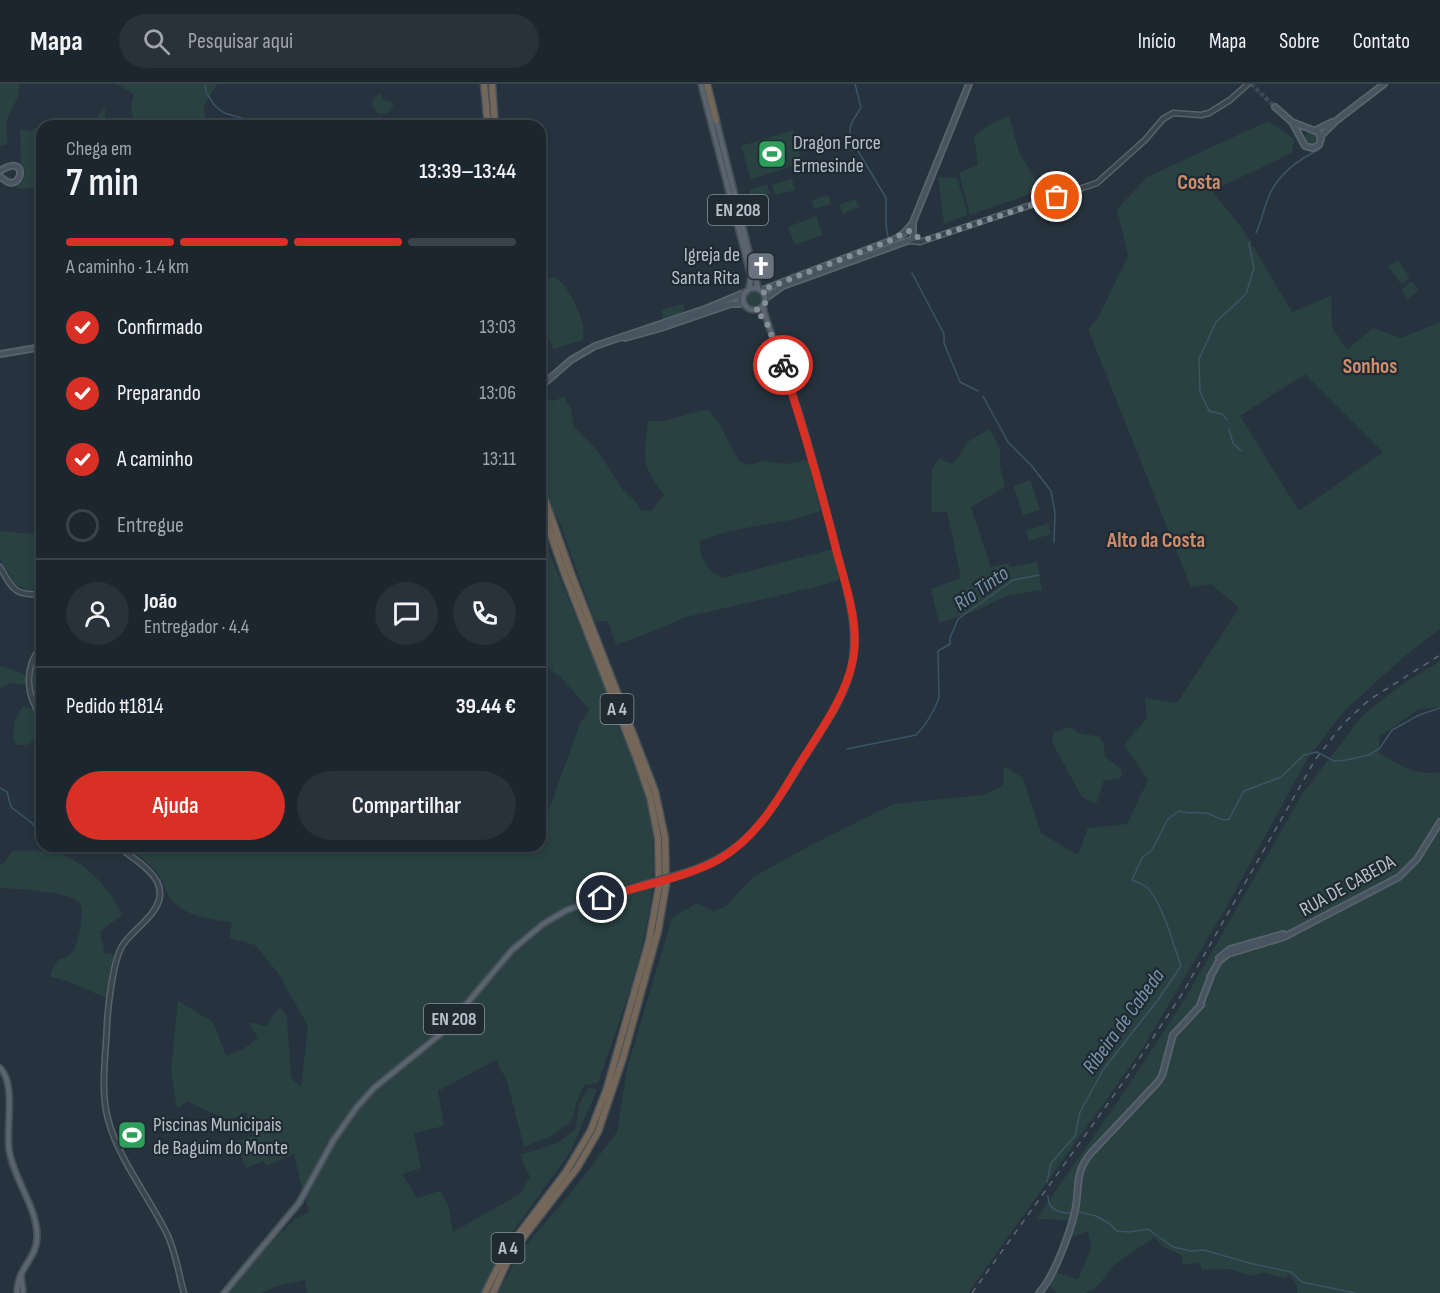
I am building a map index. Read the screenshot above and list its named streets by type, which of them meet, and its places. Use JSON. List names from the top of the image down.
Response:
{
  "streets": {
    "highway": ["A 4"],
    "main road": ["EN 208", "RUA DE CABEDA"]
  },
  "districts": ["Costa", "Sonhos", "Alto da Costa"],
  "water": ["Rio Tinto", "Ribeira de Cabeda"],
  "places": {
    "sports": ["Dragon Force Ermesinde", "Piscinas Municipais de Baguim do Monte"],
    "church": ["Igreja de Santa Rita"]
  },
  "page": {
    "header": "Mapa",
    "search": "Pesquisar aqui",
    "nav": [
      "Início",
      "Mapa",
      "Sobre",
      "Contato"
    ],
    "heading": ["7 min", "Chega em", "13:39–13:44"],
    "panel": [
      "João",
      "Entregador · 4.4",
      "Pedido #1814",
      "39.44 €"
    ],
    "bar": "A caminho · 1.4 km",
    "list": [
      ["Confirmado", "13:03"],
      ["Preparando", "13:06"],
      ["A caminho", "13:11"],
      "Entregue"
    ],
    "buttons": ["Ajuda", "Compartilhar"]
  }
}
